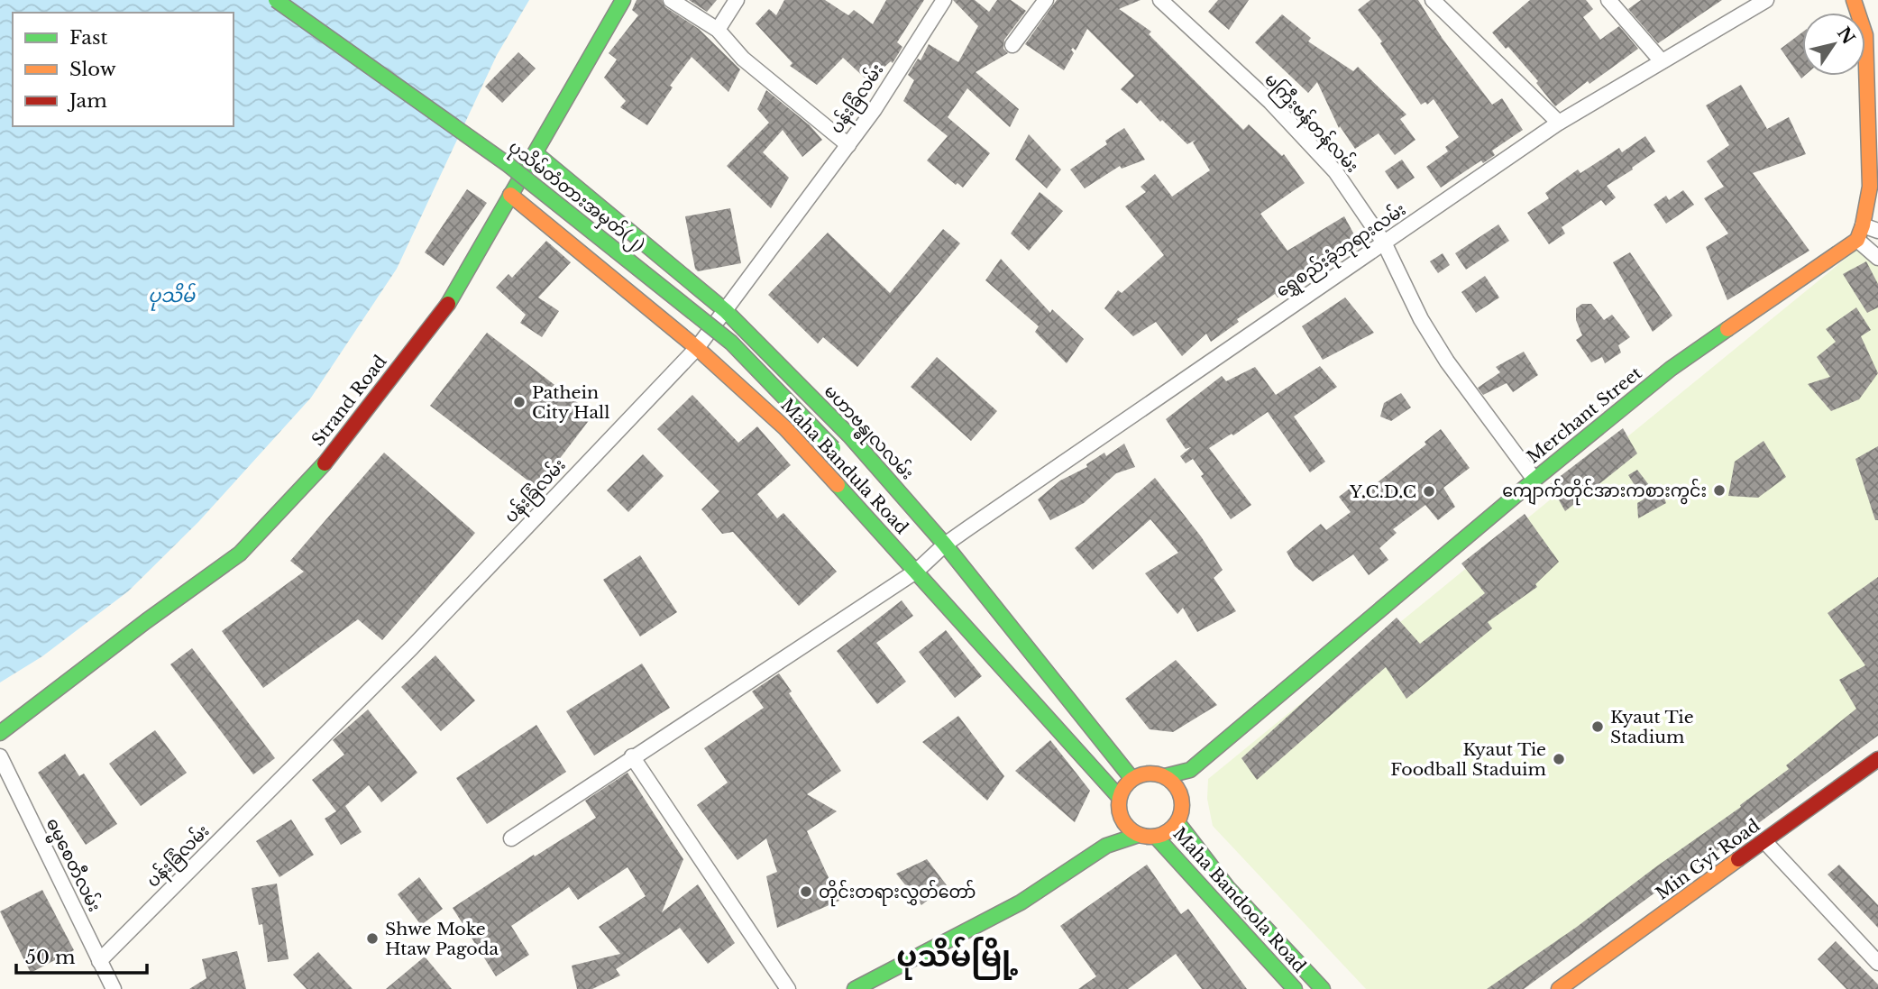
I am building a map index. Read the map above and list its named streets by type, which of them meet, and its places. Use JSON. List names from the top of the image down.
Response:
{
  "streets": {
    "main road": [
      "ပုသိမ်တံတားအမှတ်(၂)",
      "Strand Road",
      "Merchant Street",
      "မဟာဗန္ဓုလလမ်း",
      "Maha Bandula Road",
      "Min Gyi Road",
      "Maha Bandoola Road"
    ],
    "street": [
      "ပန်းခြံလမ်း",
      "မကြီးဗန်တန်လမ်း",
      "ရွှေစည်းခုံဘုရားလမ်း",
      "ဓမ္မစေတီလမ်း"
    ]
  },
  "crossings": [
    ["ပန်းခြံလမ်း", "မဟာဗန္ဓုလလမ်း"],
    ["ပန်းခြံလမ်း", "Maha Bandula Road"],
    ["ပန်းခြံလမ်း", "ဓမ္မစေတီလမ်း"],
    ["မကြီးဗန်တန်လမ်း", "ရွှေစည်းခုံဘုရားလမ်း"],
    ["မကြီးဗန်တန်လမ်း", "Merchant Street"],
    ["ရွှေစည်းခုံဘုရားလမ်း", "မဟာဗန္ဓုလလမ်း"],
    ["ရွှေစည်းခုံဘုရားလမ်း", "Maha Bandula Road"],
    ["Strand Road", "မဟာဗန္ဓုလလမ်း"],
    ["Strand Road", "Maha Bandula Road"],
    ["မဟာဗန္ဓုလလမ်း", "Maha Bandula Road"],
    ["မဟာဗန္ဓုလလမ်း", "Maha Bandoola Road"],
    ["Maha Bandula Road", "Maha Bandoola Road"]
  ],
  "districts": ["ပုသိမ်မြို့"],
  "water": ["ပုသိမ်"],
  "places": [
    "Pathein City Hall",
    "ကျောက်တိုင်အားကစားကွင်း",
    "Y.C.D.C",
    "Kyaut Tie Stadium",
    "Kyaut Tie Foodball Staduim",
    "တိုင်းတရားလွှတ်တော်",
    "Shwe Moke Htaw Pagoda"
  ],
  "legend": ["Fast", "Slow", "Jam"],
  "scale_bar": "50 m",
  "north": "top right"
}
